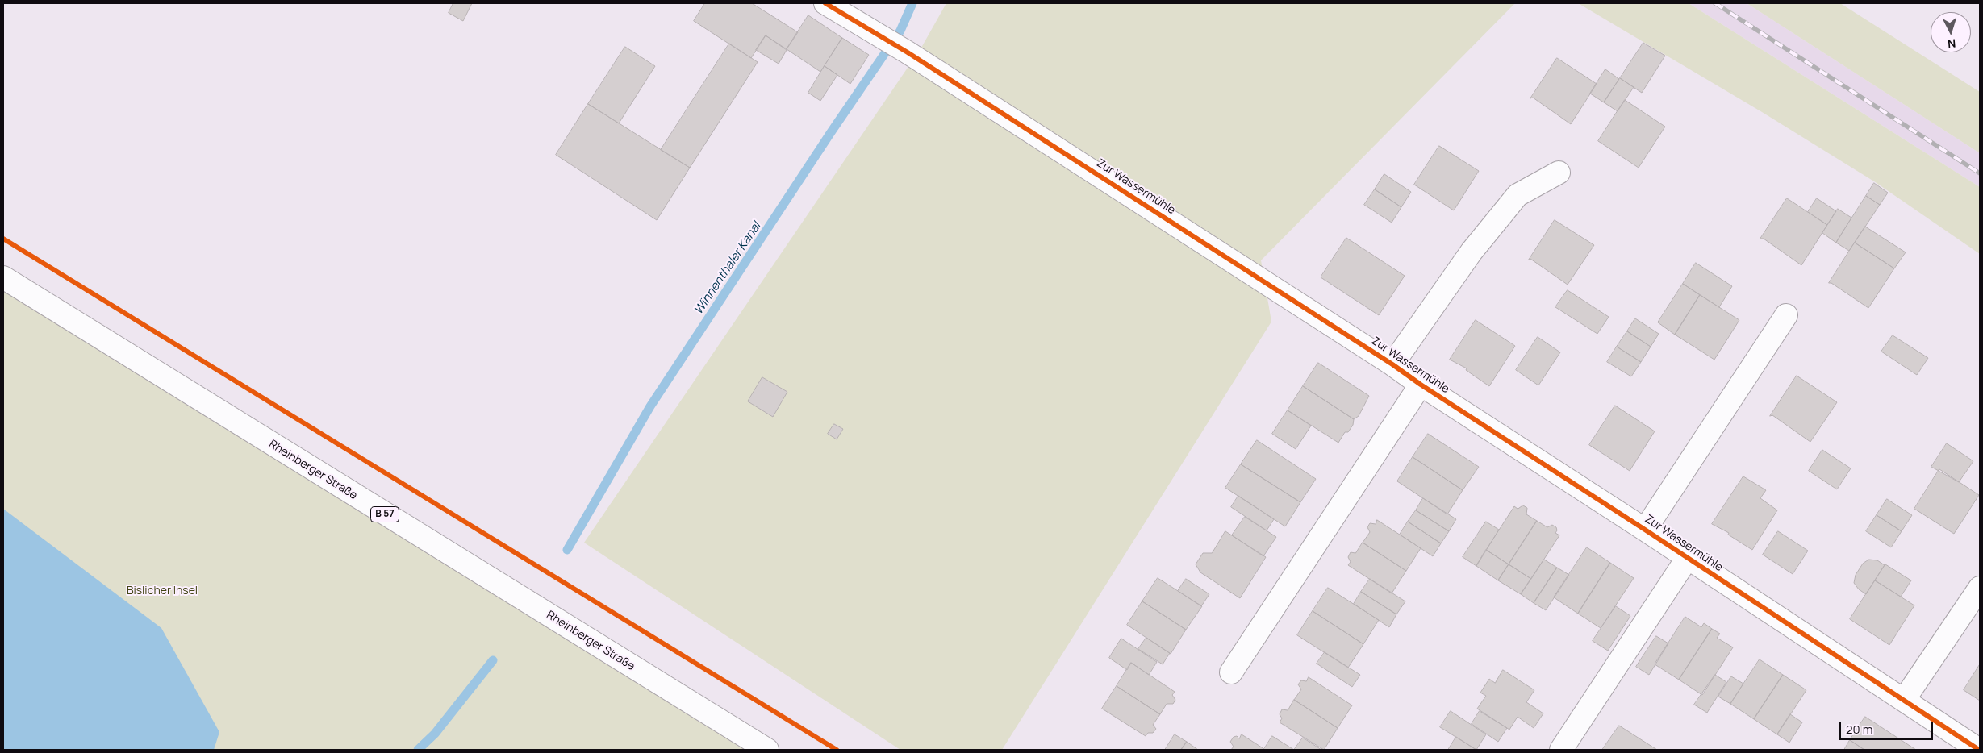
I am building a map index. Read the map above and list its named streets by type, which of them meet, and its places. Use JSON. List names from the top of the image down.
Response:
{
  "streets": {
    "street": ["Zur Wassermühle", "Rheinberger Straße", "B 57"]
  },
  "water": ["Winnenthaler Kanal"],
  "parks": ["Bislicher Insel"],
  "scale_bar": "20 m",
  "north": "bottom"
}
